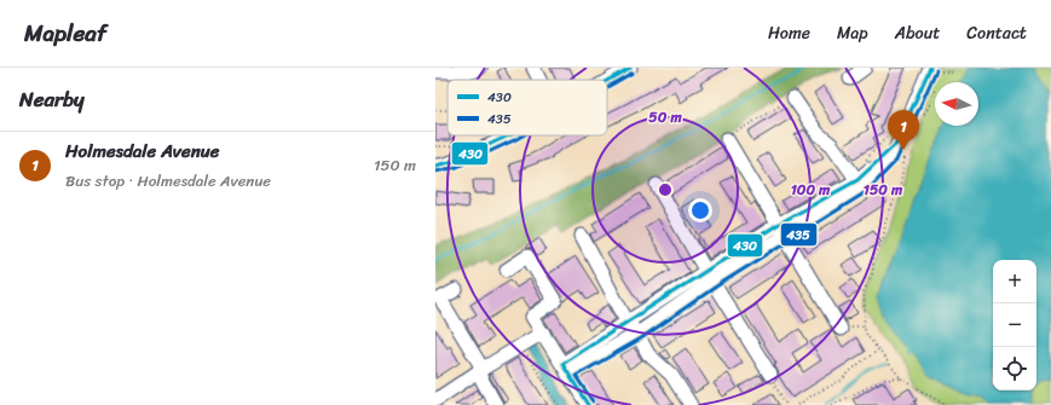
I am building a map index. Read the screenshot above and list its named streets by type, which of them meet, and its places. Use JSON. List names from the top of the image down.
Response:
{
  "lines": ["transit line 430", "transit line 435"],
  "legend": ["430", "435"],
  "north": "left",
  "page": {
    "header": "Mapleaf",
    "nav": [
      "Home",
      "Map",
      "About",
      "Contact"
    ],
    "heading": "Nearby",
    "pins": "1",
    "list": [
      {
        "mark": "1",
        "name": "Holmesdale Avenue",
        "note": "Bus stop · Holmesdale Avenue",
        "value": "150 m"
      }
    ],
    "map_buttons": ["+", "−"]
  },
  "rings": ["50 m", "100 m", "150 m"]
}
